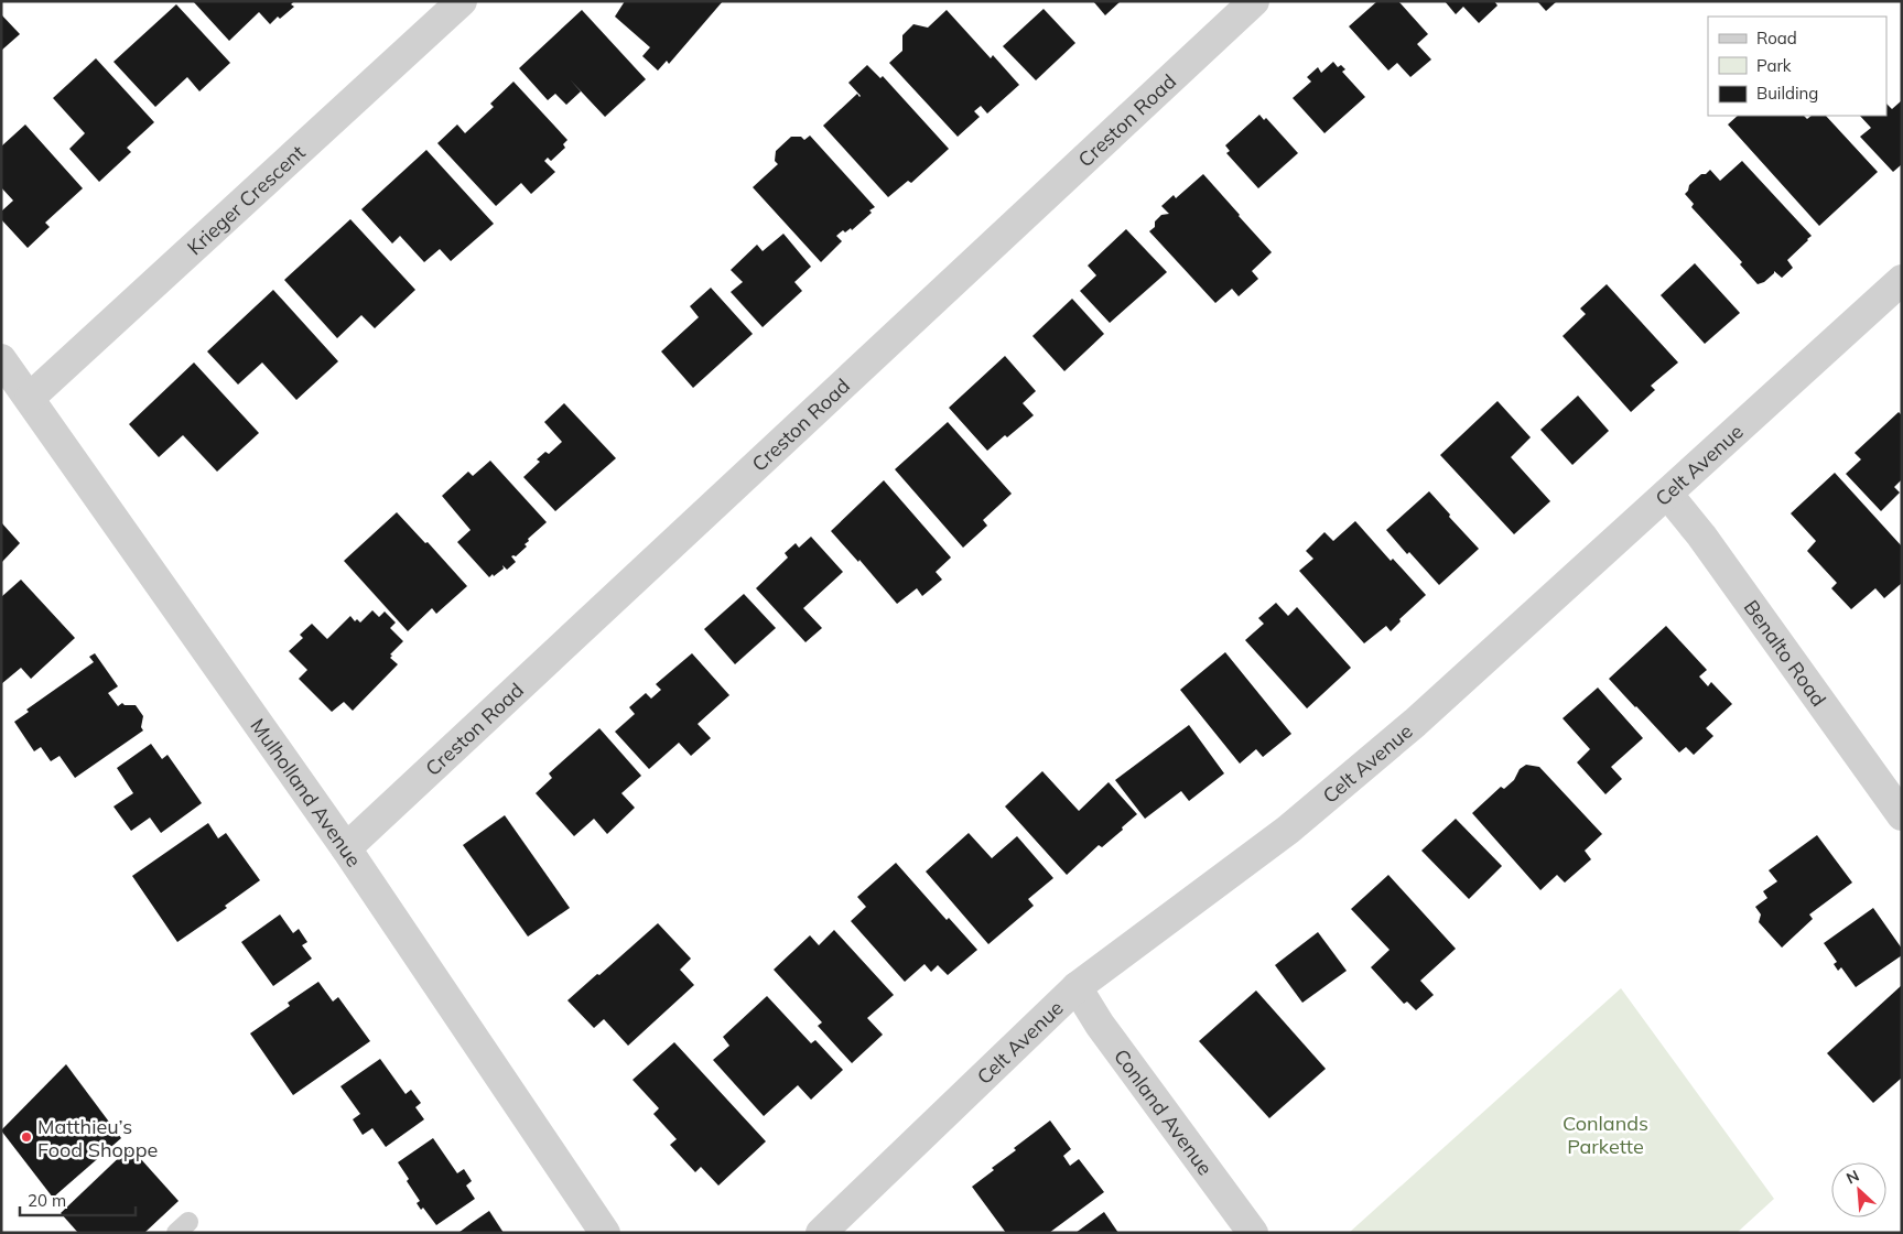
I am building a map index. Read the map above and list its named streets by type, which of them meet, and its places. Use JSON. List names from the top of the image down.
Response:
{
  "streets": {
    "street": [
      "Creston Road",
      "Krieger Crescent",
      "Celt Avenue",
      "Benalto Road",
      "Mulholland Avenue",
      "Conland Avenue"
    ]
  },
  "crossings": [
    ["Creston Road", "Mulholland Avenue"],
    ["Krieger Crescent", "Mulholland Avenue"],
    ["Celt Avenue", "Benalto Road"],
    ["Celt Avenue", "Conland Avenue"]
  ],
  "parks": ["Conlands Parkette"],
  "places": ["Matthieu’s Food Shoppe"],
  "legend": ["Road", "Park", "Building"],
  "scale_bar": "20 m",
  "north": "top left"
}
